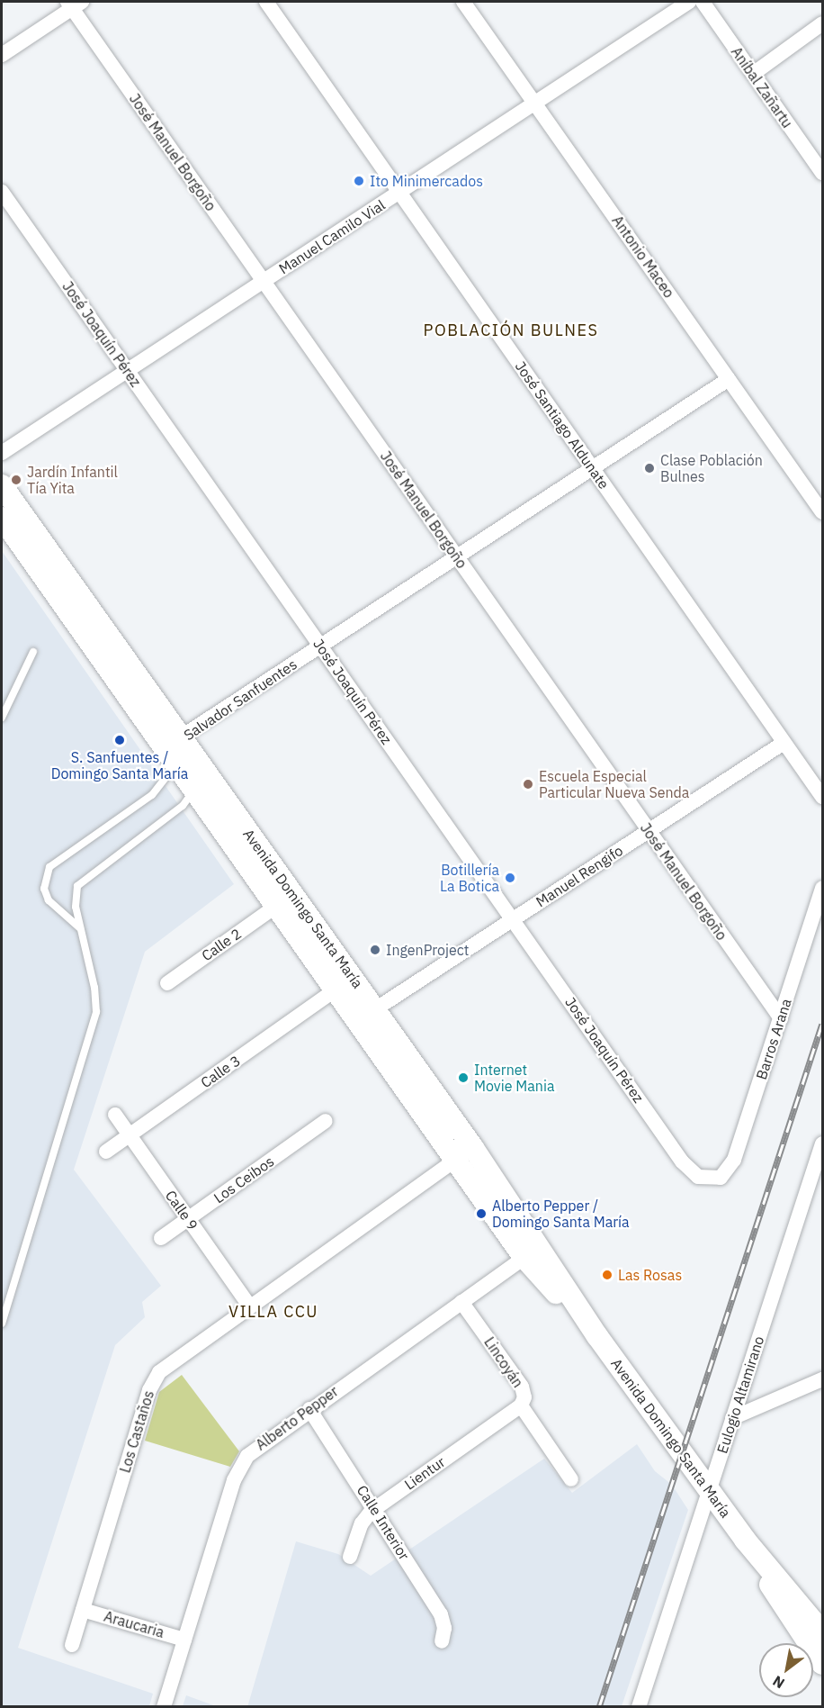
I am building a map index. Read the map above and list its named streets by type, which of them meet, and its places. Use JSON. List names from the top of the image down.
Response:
{
  "streets": {
    "main road": ["Avenida Domingo Santa María"],
    "street": [
      "Aníbal Zañartu",
      "José Manuel Borgoño",
      "Manuel Camilo Vial",
      "Antonio Maceo",
      "José Joaquín Pérez",
      "José Santiago Aldunate",
      "Salvador Sanfuentes",
      "Manuel Rengifo",
      "Calle 2",
      "Barros Arana",
      "Calle 3",
      "Los Ceibos",
      "Calle 9",
      "Lincoyán",
      "Eulogio Altamirano",
      "Alberto Pepper",
      "Los Castaños",
      "Lientur",
      "Calle Interior",
      "Araucaria"
    ]
  },
  "crossings": [
    ["José Manuel Borgoño", "Manuel Camilo Vial"],
    ["José Manuel Borgoño", "Salvador Sanfuentes"],
    ["José Manuel Borgoño", "Manuel Rengifo"],
    ["José Manuel Borgoño", "Barros Arana"],
    ["Manuel Camilo Vial", "Antonio Maceo"],
    ["Manuel Camilo Vial", "José Joaquín Pérez"],
    ["Manuel Camilo Vial", "José Santiago Aldunate"],
    ["Antonio Maceo", "Salvador Sanfuentes"],
    ["José Joaquín Pérez", "Salvador Sanfuentes"],
    ["José Joaquín Pérez", "Manuel Rengifo"],
    ["José Joaquín Pérez", "Barros Arana"],
    ["José Santiago Aldunate", "Salvador Sanfuentes"],
    ["José Santiago Aldunate", "Manuel Rengifo"],
    ["Salvador Sanfuentes", "Avenida Domingo Santa María"],
    ["Manuel Rengifo", "Avenida Domingo Santa María"],
    ["Avenida Domingo Santa María", "Calle 2"],
    ["Avenida Domingo Santa María", "Calle 3"],
    ["Avenida Domingo Santa María", "Eulogio Altamirano"],
    ["Avenida Domingo Santa María", "Alberto Pepper"],
    ["Avenida Domingo Santa María", "Los Castaños"],
    ["Calle 3", "Calle 9"],
    ["Los Ceibos", "Calle 9"],
    ["Calle 9", "Los Castaños"],
    ["Lincoyán", "Alberto Pepper"],
    ["Lincoyán", "Lientur"],
    ["Alberto Pepper", "Calle Interior"],
    ["Alberto Pepper", "Araucaria"],
    ["Los Castaños", "Araucaria"],
    ["Lientur", "Calle Interior"]
  ],
  "districts": ["POBLACIÓN BULNES", "VILLA CCU"],
  "places": [
    "Ito Minimercados",
    "Clase Población Bulnes",
    "Jardín Infantil Tía Yita",
    "S. Sanfuentes / Domingo Santa María",
    "Escuela Especial Particular Nueva Senda",
    "Botillería La Botica",
    "IngenProject",
    "Internet Movie Mania",
    "Alberto Pepper / Domingo Santa María",
    "Las Rosas"
  ],
  "north": "bottom left"
}
